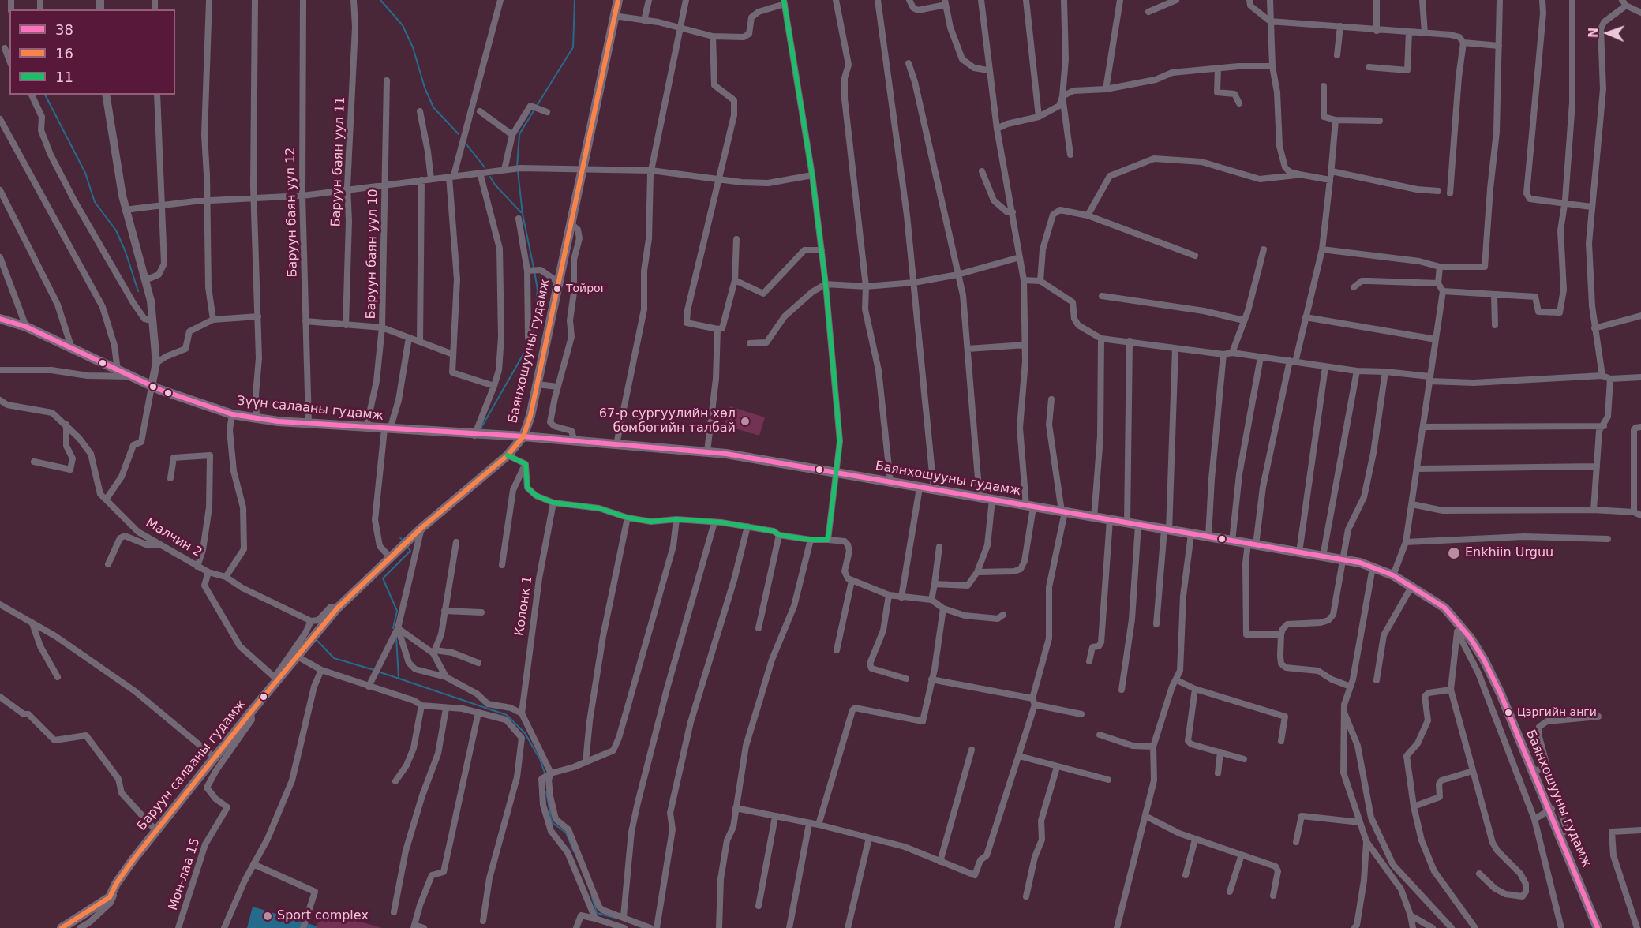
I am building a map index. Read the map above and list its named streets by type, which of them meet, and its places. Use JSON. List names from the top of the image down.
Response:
{
  "streets": {
    "main road": ["Баянхошууны гудамж", "Зүүн салааны гудамж", "Баруун салааны гудамж"],
    "street": [
      "Баруун баян уул 11",
      "Баруун баян уул 12",
      "Баруун баян уул 10",
      "Малчин 2",
      "Колонк 1",
      "Мон-лаа 15"
    ]
  },
  "crossings": [
    ["Баруун баян уул 12", "Зүүн салааны гудамж"],
    ["Баруун баян уул 10", "Зүүн салааны гудамж"],
    ["Баянхошууны гудамж", "Зүүн салааны гудамж"],
    ["Баянхошууны гудамж", "Баруун салааны гудамж"],
    ["Зүүн салааны гудамж", "Баруун салааны гудамж"],
    ["Малчин 2", "Баруун салааны гудамж"],
    ["Баруун салааны гудамж", "Мон-лаа 15"]
  ],
  "places": [
    "Тойрог",
    "67-р сургуулийн хөл бөмбөгийн талбай",
    "Enkhiin Urguu",
    "Цэргийн анги",
    "Sport complex"
  ],
  "lines": ["transit line 16", "transit line 11", "transit line 38"],
  "legend": ["38", "16", "11"],
  "north": "left"
}
